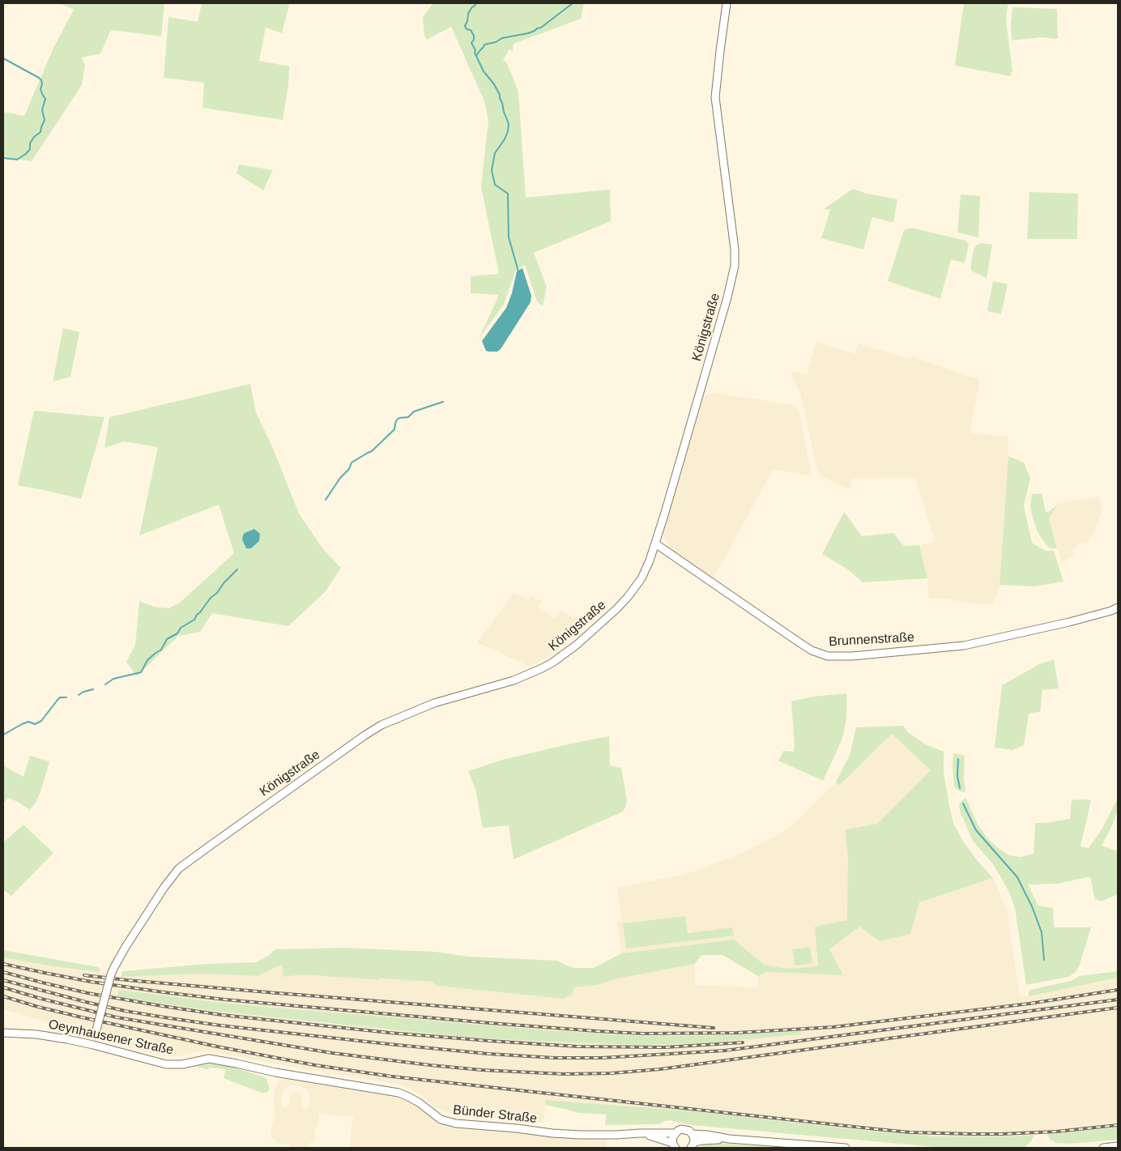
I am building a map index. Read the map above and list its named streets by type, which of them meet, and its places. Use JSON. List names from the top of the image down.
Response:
{
  "streets": {
    "main road": [
      "Königstraße",
      "Brunnenstraße",
      "Oeynhausener Straße",
      "Bünder Straße"
    ]
  },
  "crossings": [
    ["Königstraße", "Brunnenstraße"],
    ["Königstraße", "Oeynhausener Straße"],
    ["Oeynhausener Straße", "Bünder Straße"]
  ]
}
